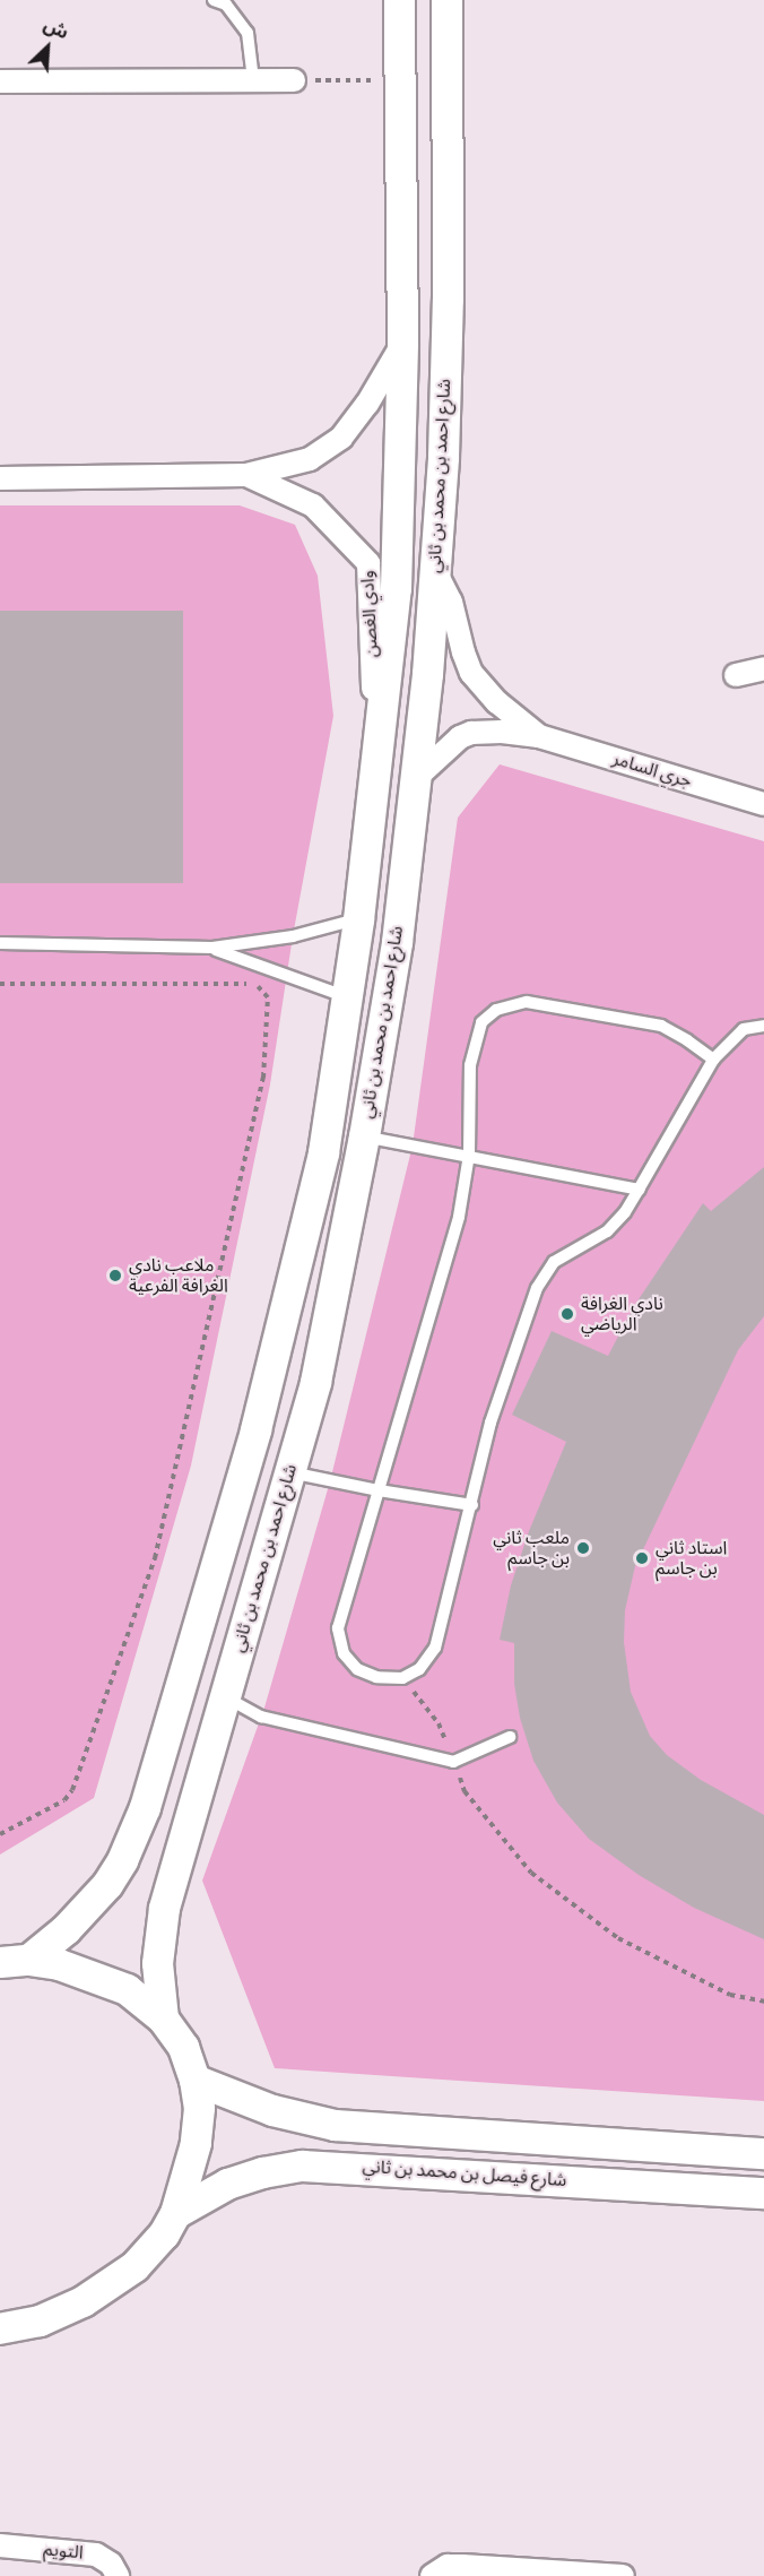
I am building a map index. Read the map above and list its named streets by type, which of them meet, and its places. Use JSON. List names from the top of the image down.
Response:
{
  "streets": {
    "street": [
      "شارع احمد بن محمد بن ثاني",
      "وادي الغصن",
      "جري السامر",
      "شارع فيصل بن محمد بن ثاني",
      "التويم"
    ]
  },
  "crossings": [
    ["شارع احمد بن محمد بن ثاني", "وادي الغصن"],
    ["شارع احمد بن محمد بن ثاني", "جري السامر"]
  ],
  "places": [
    "ملاعب نادي الغرافة الفرعية",
    "نادي الغرافة الرياضي",
    "ملعب ثاني بن جاسم",
    "استاد ثاني بن جاسم"
  ],
  "north": "top right"
}
